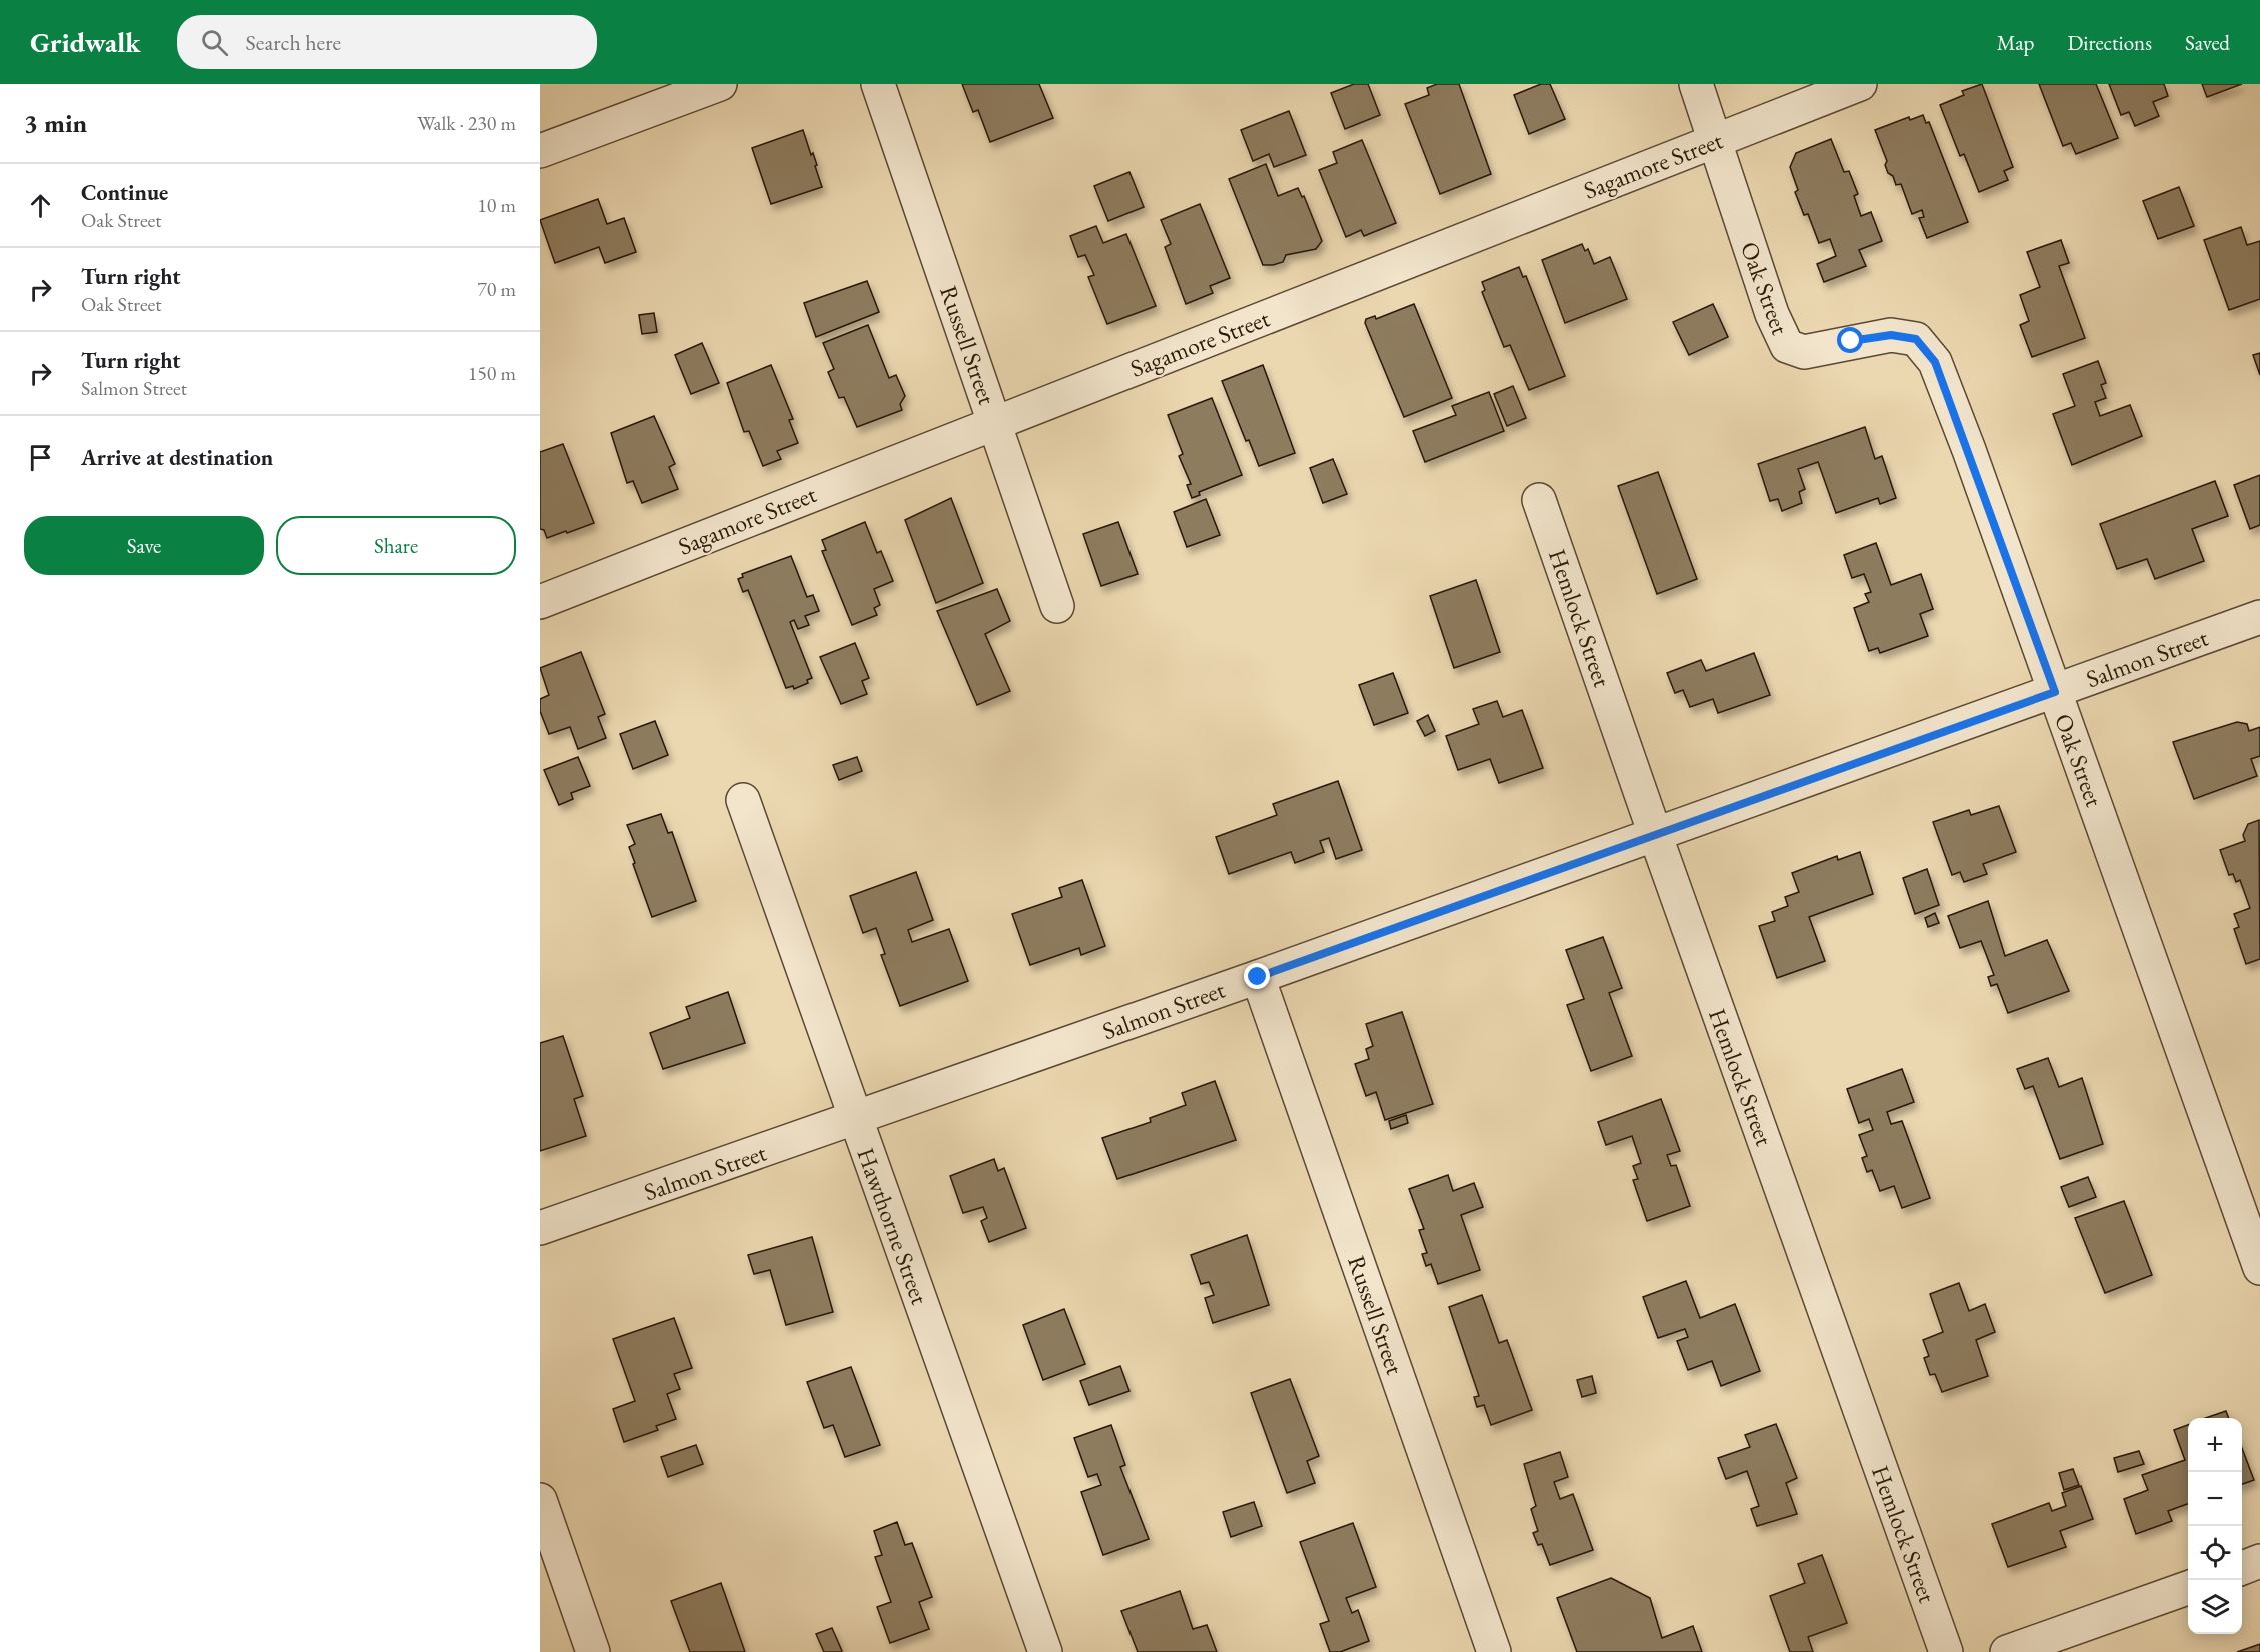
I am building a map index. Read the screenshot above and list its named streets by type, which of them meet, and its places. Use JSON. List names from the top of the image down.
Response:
{
  "streets": {
    "street": [
      "Sagamore Street",
      "Oak Street",
      "Russell Street",
      "Hemlock Street",
      "Salmon Street",
      "Hawthorne Street"
    ]
  },
  "crossings": [
    ["Sagamore Street", "Oak Street"],
    ["Sagamore Street", "Russell Street"],
    ["Oak Street", "Salmon Street"],
    ["Russell Street", "Salmon Street"],
    ["Hemlock Street", "Salmon Street"],
    ["Salmon Street", "Hawthorne Street"]
  ],
  "page": {
    "header": "Gridwalk",
    "search": "Search here",
    "nav": ["Map", "Directions", "Saved"],
    "heading": ["3 min", "Walk · 230 m"],
    "list": [
      ["Continue", "Oak Street", "10 m"],
      ["Turn right", "Oak Street", "70 m"],
      ["Turn right", "Salmon Street", "150 m"],
      "Arrive at destination"
    ],
    "buttons": ["Save", "Share"],
    "map_buttons": ["+", "−"]
  }
}
